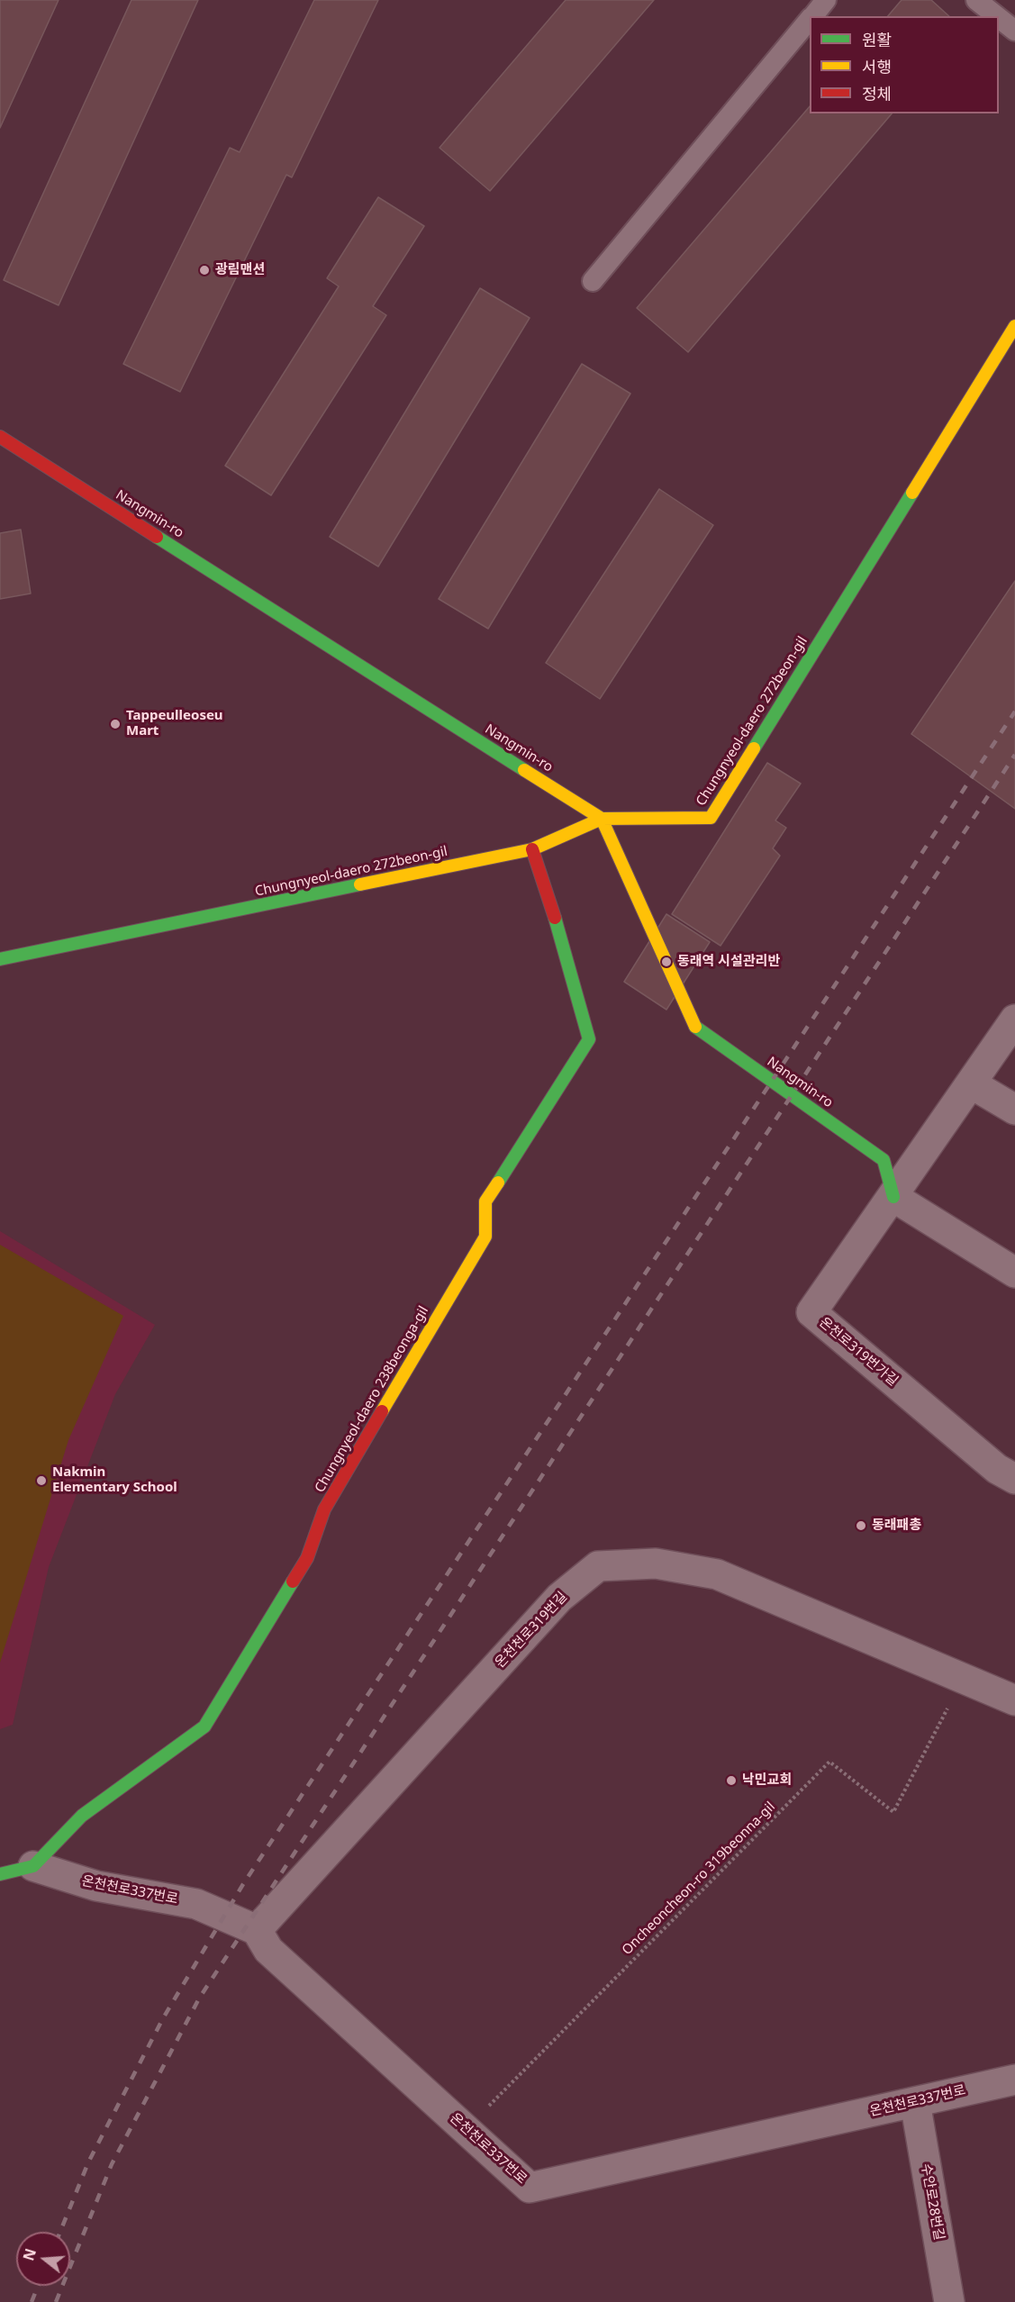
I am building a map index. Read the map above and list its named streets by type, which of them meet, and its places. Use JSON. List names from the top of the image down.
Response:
{
  "streets": {
    "street": [
      "Nangmin-ro",
      "Chungnyeol-daero 272beon-gil",
      "온천로319번가길",
      "Chungnyeol-daero 238beonga-gil",
      "온천천로319번길",
      "온천천로337번로",
      "수안로28번길"
    ],
    "path": ["Oncheoncheon-ro 319beonna-gil"]
  },
  "crossings": [
    ["Nangmin-ro", "Chungnyeol-daero 272beon-gil"],
    ["Nangmin-ro", "온천로319번가길"],
    ["Chungnyeol-daero 272beon-gil", "Chungnyeol-daero 238beonga-gil"],
    ["Chungnyeol-daero 238beonga-gil", "온천천로337번로"],
    ["온천천로319번길", "Oncheoncheon-ro 319beonna-gil"],
    ["온천천로319번길", "온천천로337번로"],
    ["Oncheoncheon-ro 319beonna-gil", "온천천로337번로"],
    ["온천천로337번로", "수안로28번길"]
  ],
  "places": [
    "광림맨션",
    "Tappeulleoseu Mart",
    "동래역 시설관리반",
    "Nakmin Elementary School",
    "동래패총",
    "낙민교회"
  ],
  "legend": ["원활", "서행", "정체"],
  "north": "left"
}
